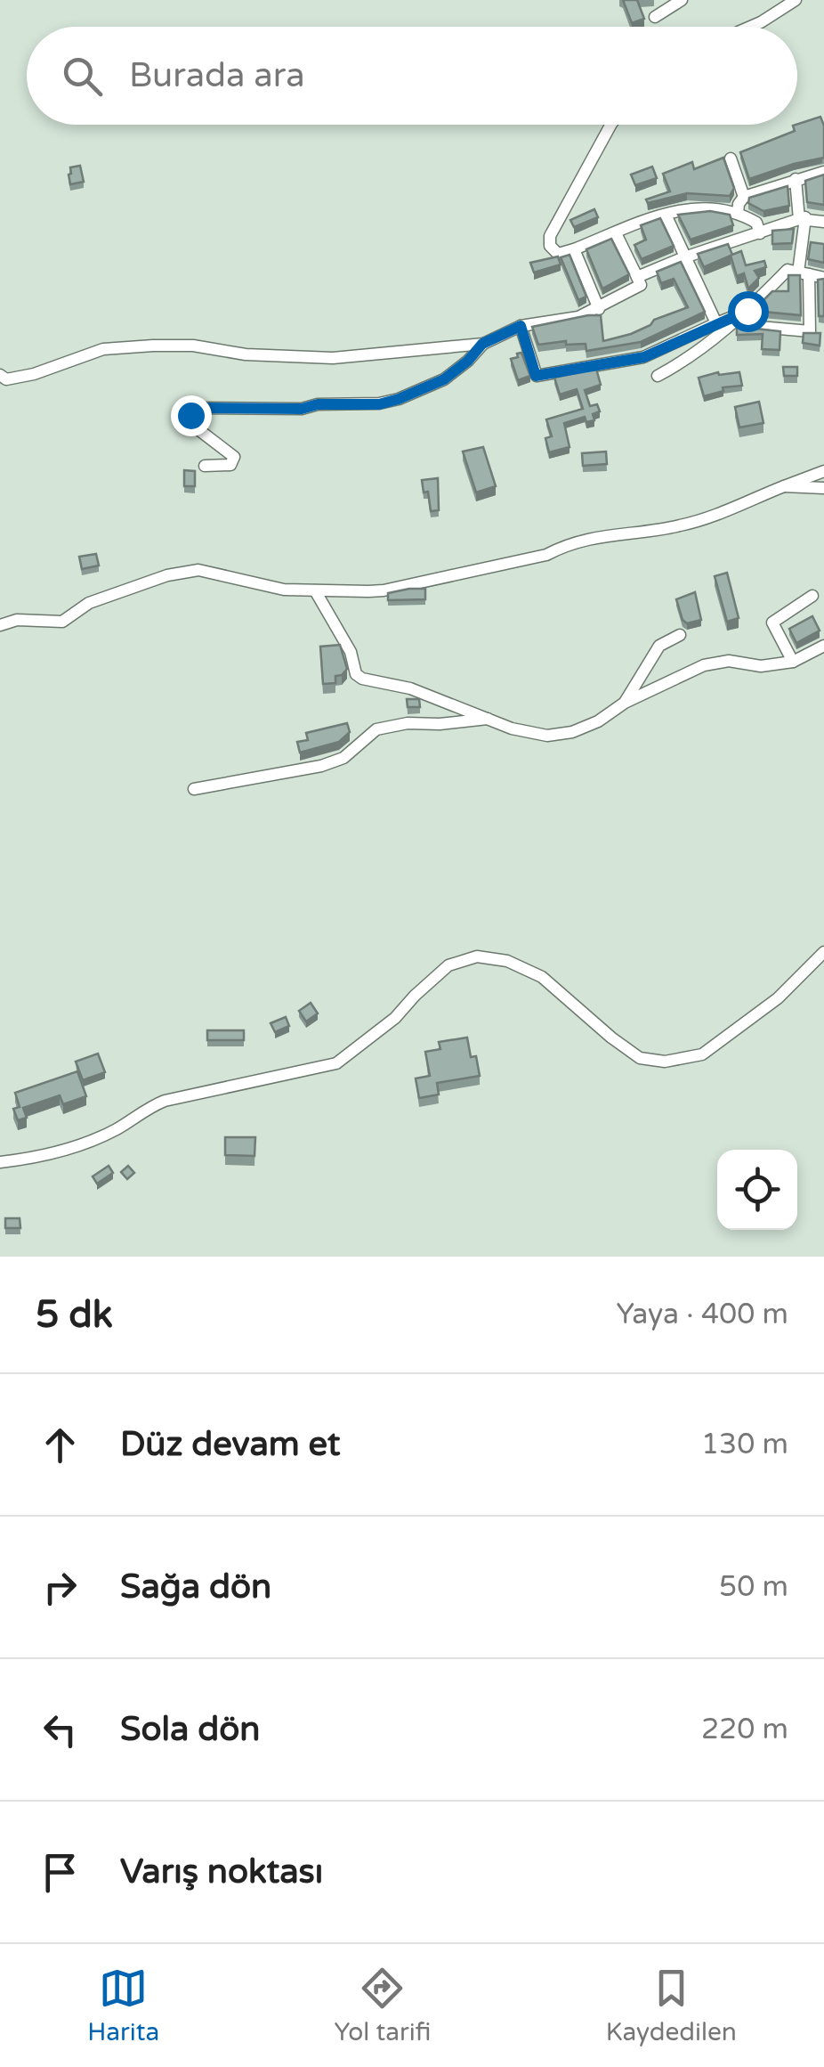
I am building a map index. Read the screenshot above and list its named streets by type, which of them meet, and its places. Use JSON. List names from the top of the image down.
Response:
{
  "page": {
    "search": "Burada ara",
    "heading": ["5 dk", "Yaya · 400 m"],
    "list": [
      ["Düz devam et", "130 m"],
      ["Sağa dön", "50 m"],
      ["Sola dön", "220 m"],
      "Varış noktası"
    ],
    "nav": ["Harita", "Yol tarifi", "Kaydedilen"]
  }
}
